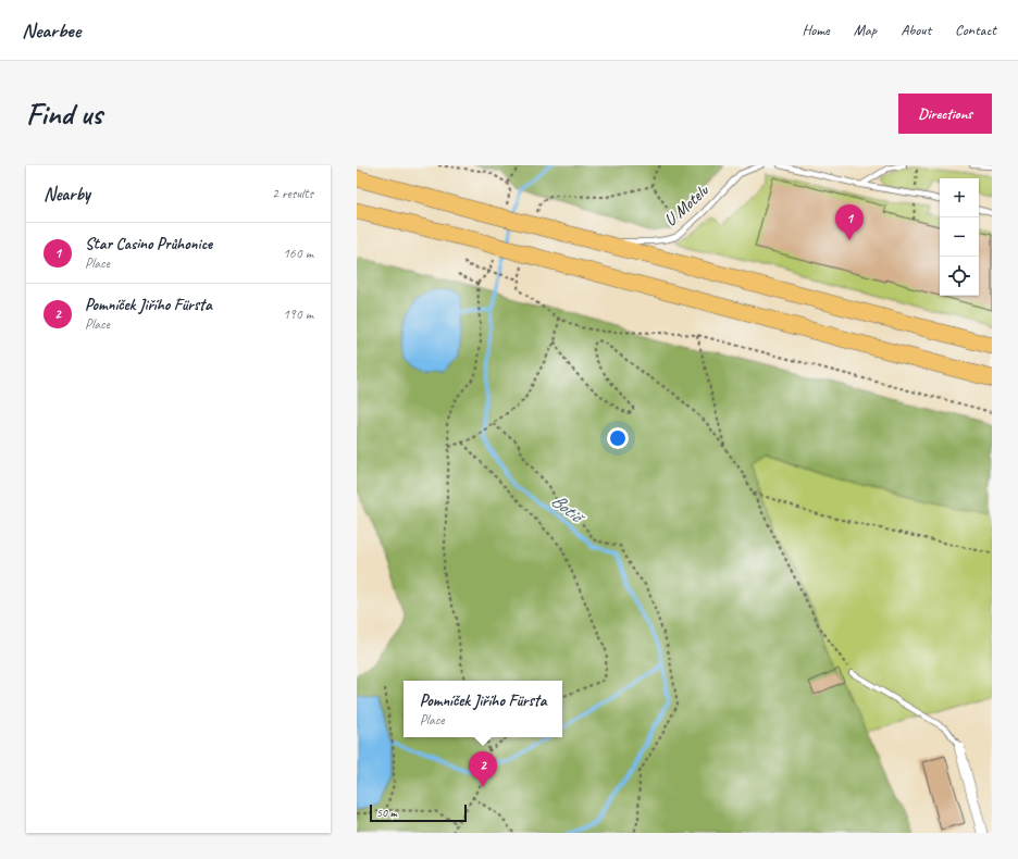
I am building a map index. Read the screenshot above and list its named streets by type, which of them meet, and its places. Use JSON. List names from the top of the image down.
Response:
{
  "streets": {
    "lane": ["U Motelu"]
  },
  "water": ["Botič"],
  "scale_bar": "50 m",
  "page": {
    "header": "Nearbee",
    "nav": [
      "Home",
      "Map",
      "About",
      "Contact"
    ],
    "buttons": "Directions",
    "title": "Find us",
    "heading": ["Nearby", "2 results"],
    "map_buttons": ["+", "−"],
    "pins": ["1", "2"],
    "list": [
      {
        "mark": "1",
        "name": "Star Casino Průhonice",
        "note": "Place",
        "value": "160 m"
      },
      {
        "mark": "2",
        "name": "Pomníček Jiřího Fürsta",
        "note": "Place",
        "value": "190 m"
      }
    ],
    "popup": ["Pomníček Jiřího Fürsta", "Place"],
    "scale": "50 m"
  }
}
